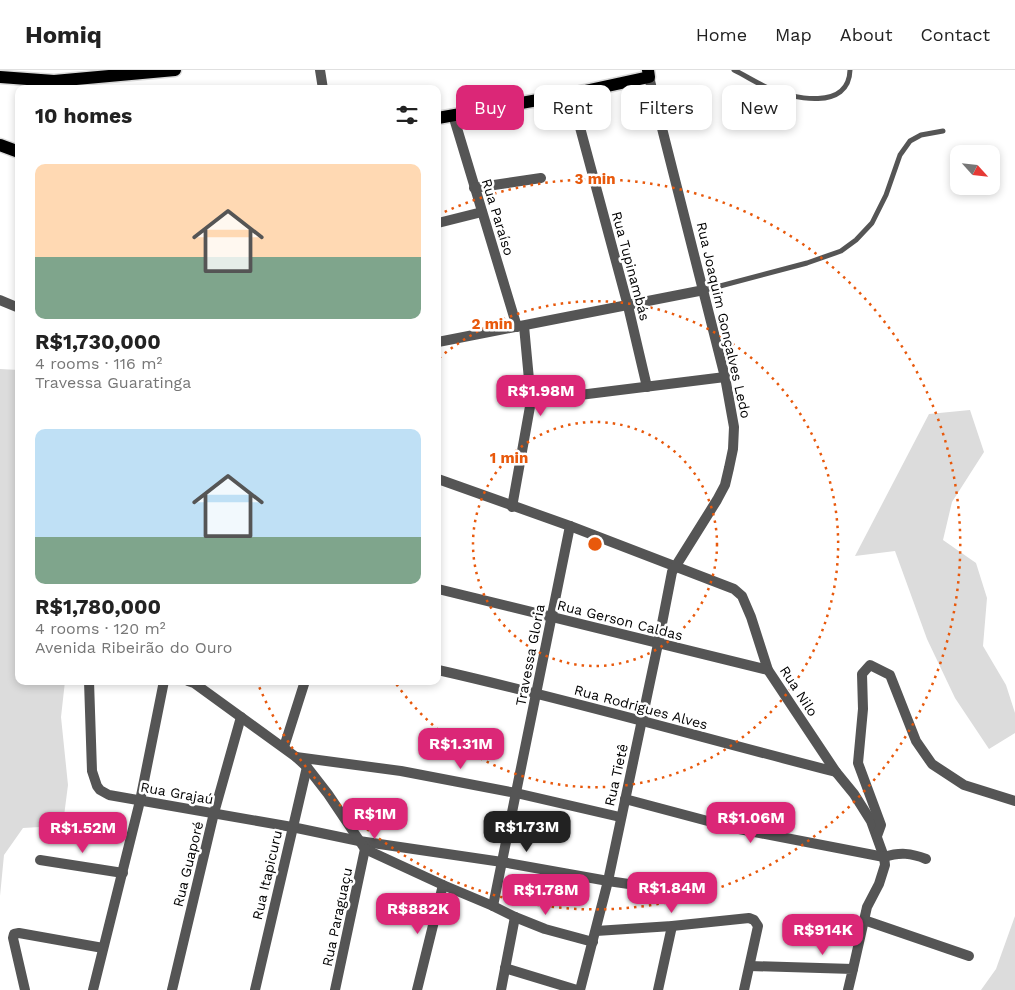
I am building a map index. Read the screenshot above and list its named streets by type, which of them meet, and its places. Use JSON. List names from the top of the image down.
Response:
{
  "streets": {
    "street": [
      "Rua Paraíso",
      "Rua Tupinambás",
      "Rua Joaquim Gonçalves Ledo",
      "Rua Gerson Caldas",
      "Travessa Gloria",
      "Rua Nilo",
      "Rua Rodrigues Alves",
      "Rua Tietê",
      "Rua Grajaú",
      "Rua Guaporé",
      "Rua Itapicuru",
      "Rua Paraguaçu"
    ]
  },
  "crossings": [
    ["Rua Paraíso", "Rua Nilo"],
    ["Rua Joaquim Gonçalves Ledo", "Rua Nilo"],
    ["Rua Joaquim Gonçalves Ledo", "Rua Tietê"],
    ["Rua Gerson Caldas", "Travessa Gloria"],
    ["Rua Gerson Caldas", "Rua Nilo"],
    ["Rua Gerson Caldas", "Rua Tietê"],
    ["Travessa Gloria", "Rua Nilo"],
    ["Travessa Gloria", "Rua Rodrigues Alves"],
    ["Rua Nilo", "Rua Rodrigues Alves"],
    ["Rua Nilo", "Rua Tietê"],
    ["Rua Rodrigues Alves", "Rua Tietê"],
    ["Rua Grajaú", "Rua Guaporé"],
    ["Rua Grajaú", "Rua Itapicuru"],
    ["Rua Grajaú", "Rua Paraguaçu"]
  ],
  "north": "bottom right",
  "page": {
    "header": "Homiq",
    "nav": [
      "Home",
      "Map",
      "About",
      "Contact"
    ],
    "chip": [
      "Buy",
      "Rent",
      "Filters",
      "New"
    ],
    "heading": "10 homes",
    "list": [
      {
        "name": "R$1,730,000",
        "note": "4 rooms · 116 m² · Travessa Guaratinga"
      },
      {
        "name": "R$1,780,000",
        "note": "4 rooms · 120 m² · Avenida Ribeirão do Ouro"
      }
    ],
    "price": [
      "R$1.98M",
      "R$1.31M",
      "R$1M",
      "R$1.06M",
      "R$1.73M",
      "R$1.52M",
      "R$1.84M",
      "R$1.78M",
      "R$882K",
      "R$914K"
    ]
  },
  "rings": ["3 min", "2 min", "1 min"]
}
